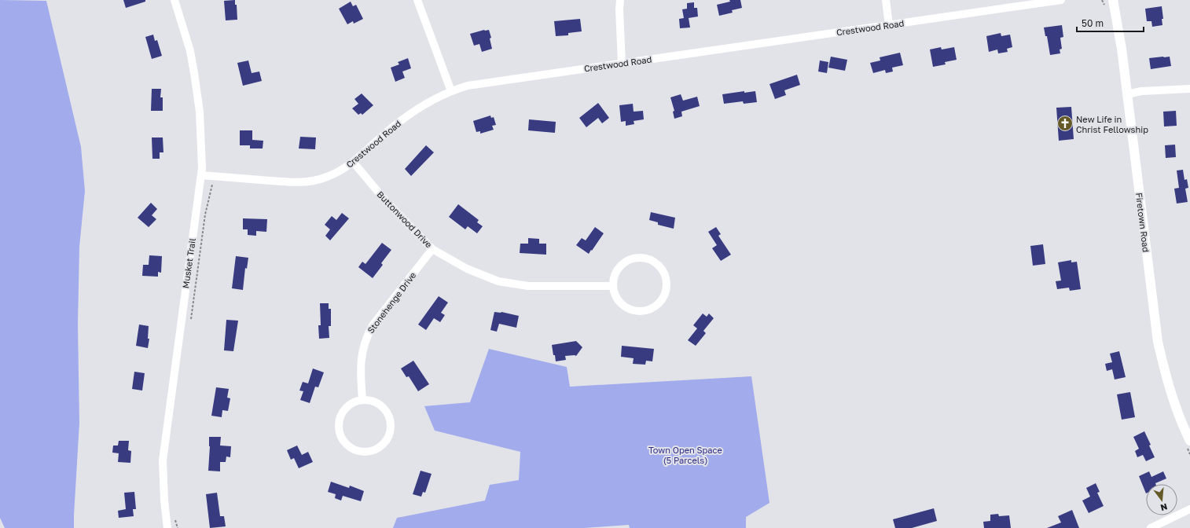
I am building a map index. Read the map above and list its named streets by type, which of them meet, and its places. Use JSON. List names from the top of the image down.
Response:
{
  "streets": {
    "street": [
      "Crestwood Road",
      "Buttonwood Drive",
      "Firetown Road",
      "Musket Trail",
      "Stonehenge Drive"
    ]
  },
  "crossings": [
    ["Crestwood Road", "Buttonwood Drive"],
    ["Crestwood Road", "Musket Trail"],
    ["Buttonwood Drive", "Stonehenge Drive"]
  ],
  "parks": ["Town Open Space (5 Parcels)"],
  "places": {
    "church": ["New Life in Christ Fellowship"]
  },
  "scale_bar": "50 m",
  "north": "bottom"
}
